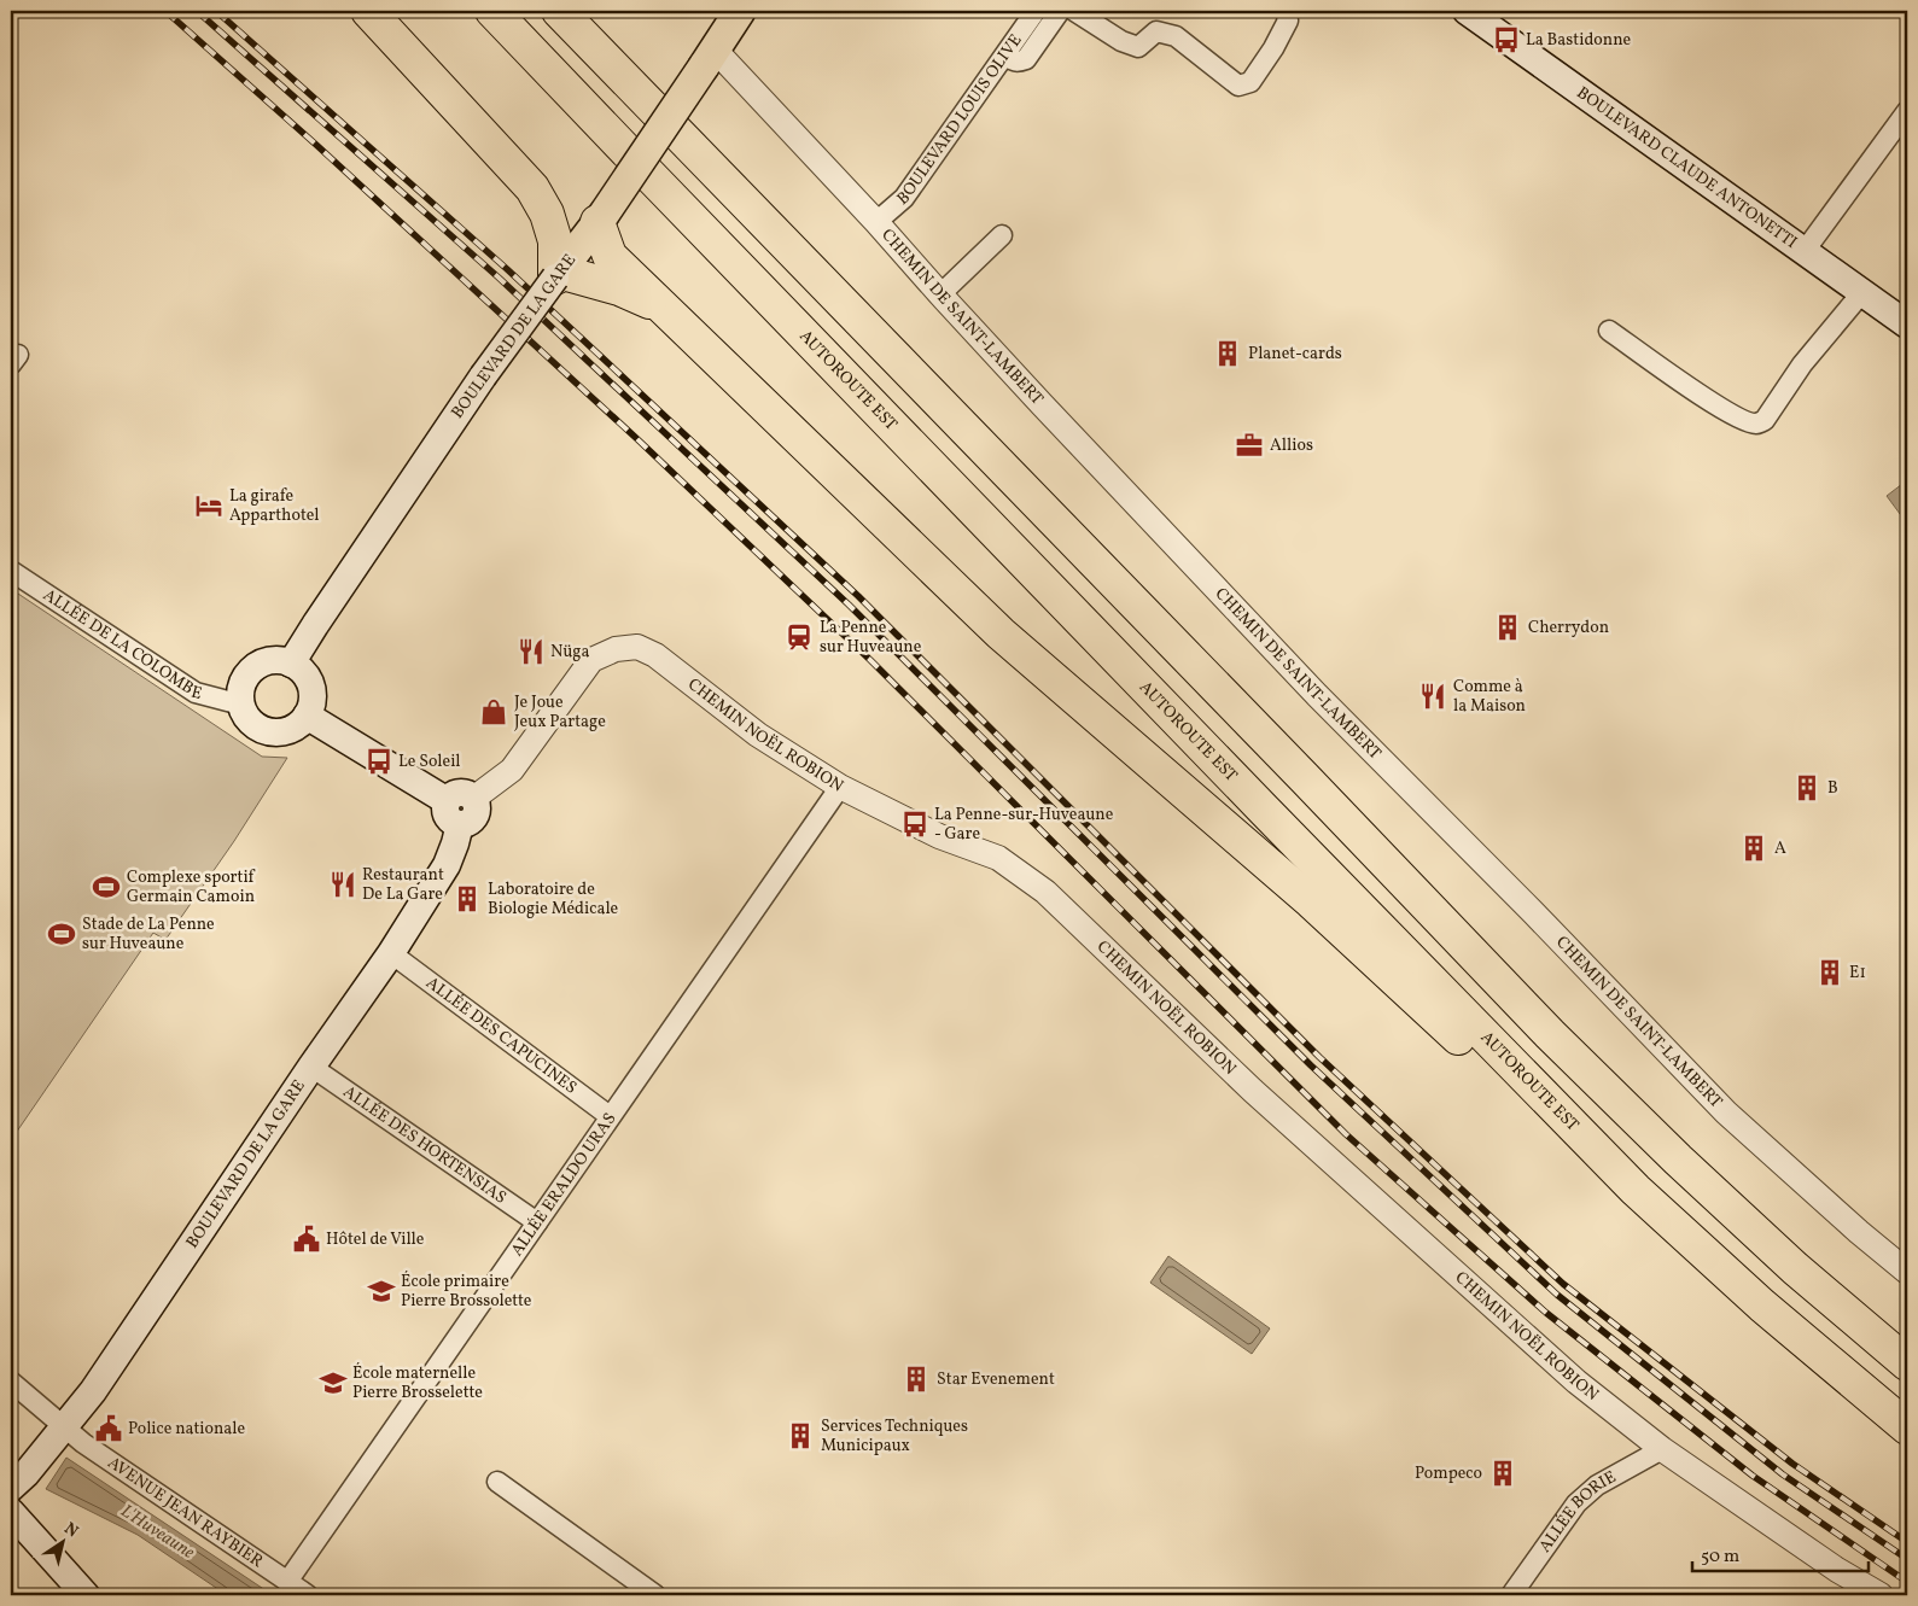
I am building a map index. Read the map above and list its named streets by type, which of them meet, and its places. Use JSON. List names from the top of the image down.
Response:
{
  "streets": {
    "highway": ["AUTOROUTE EST"],
    "main road": ["BOULEVARD CLAUDE ANTONETTI", "BOULEVARD DE LA GARE"],
    "street": [
      "BOULEVARD LOUIS OLIVE",
      "CHEMIN DE SAINT-LAMBERT",
      "ALLÉE DE LA COLOMBE",
      "CHEMIN NOËL ROBION",
      "ALLÉE DES CAPUCINES",
      "ALLÉE DES HORTENSIAS",
      "ALLÉE ERALDO URAS",
      "AVENUE JEAN RAYBIER",
      "ALLÉE BORIE"
    ]
  },
  "crossings": [
    ["BOULEVARD LOUIS OLIVE", "CHEMIN DE SAINT-LAMBERT"],
    ["CHEMIN DE SAINT-LAMBERT", "BOULEVARD DE LA GARE"],
    ["BOULEVARD DE LA GARE", "ALLÉE DE LA COLOMBE"],
    ["BOULEVARD DE LA GARE", "CHEMIN NOËL ROBION"],
    ["BOULEVARD DE LA GARE", "ALLÉE DES CAPUCINES"],
    ["BOULEVARD DE LA GARE", "ALLÉE DES HORTENSIAS"],
    ["BOULEVARD DE LA GARE", "AVENUE JEAN RAYBIER"],
    ["CHEMIN NOËL ROBION", "ALLÉE ERALDO URAS"],
    ["CHEMIN NOËL ROBION", "ALLÉE BORIE"],
    ["ALLÉE DES CAPUCINES", "ALLÉE ERALDO URAS"],
    ["ALLÉE DES HORTENSIAS", "ALLÉE ERALDO URAS"],
    ["ALLÉE ERALDO URAS", "AVENUE JEAN RAYBIER"]
  ],
  "water": ["L'Huveaune"],
  "places": {
    "bus stop": ["La Bastidonne", "Le Soleil", "La Penne-sur-Huveaune - Gare"],
    "building": [
      "Planet-cards",
      "Cherrydon",
      "B",
      "A",
      "Laboratoire de Biologie Médicale",
      "E1",
      "Star Evenement",
      "Services Techniques Municipaux",
      "Pompeco"
    ],
    "office": ["Allios"],
    "hotel": ["La girafe Apparthotel"],
    "station": ["La Penne sur Huveaune"],
    "restaurant": ["Nüga", "Comme à la Maison", "Restaurant De La Gare"],
    "shop": ["Je Joue Jeux Partage"],
    "sports": ["Complexe sportif Germain Camoin", "Stade de La Penne sur Huveaune"],
    "public building": ["Hôtel de Ville", "Police nationale"],
    "school or university": ["École primaire Pierre Brossolette", "École maternelle Pierre Brosselette"]
  },
  "scale_bar": "50 m",
  "north": "top right"
}
